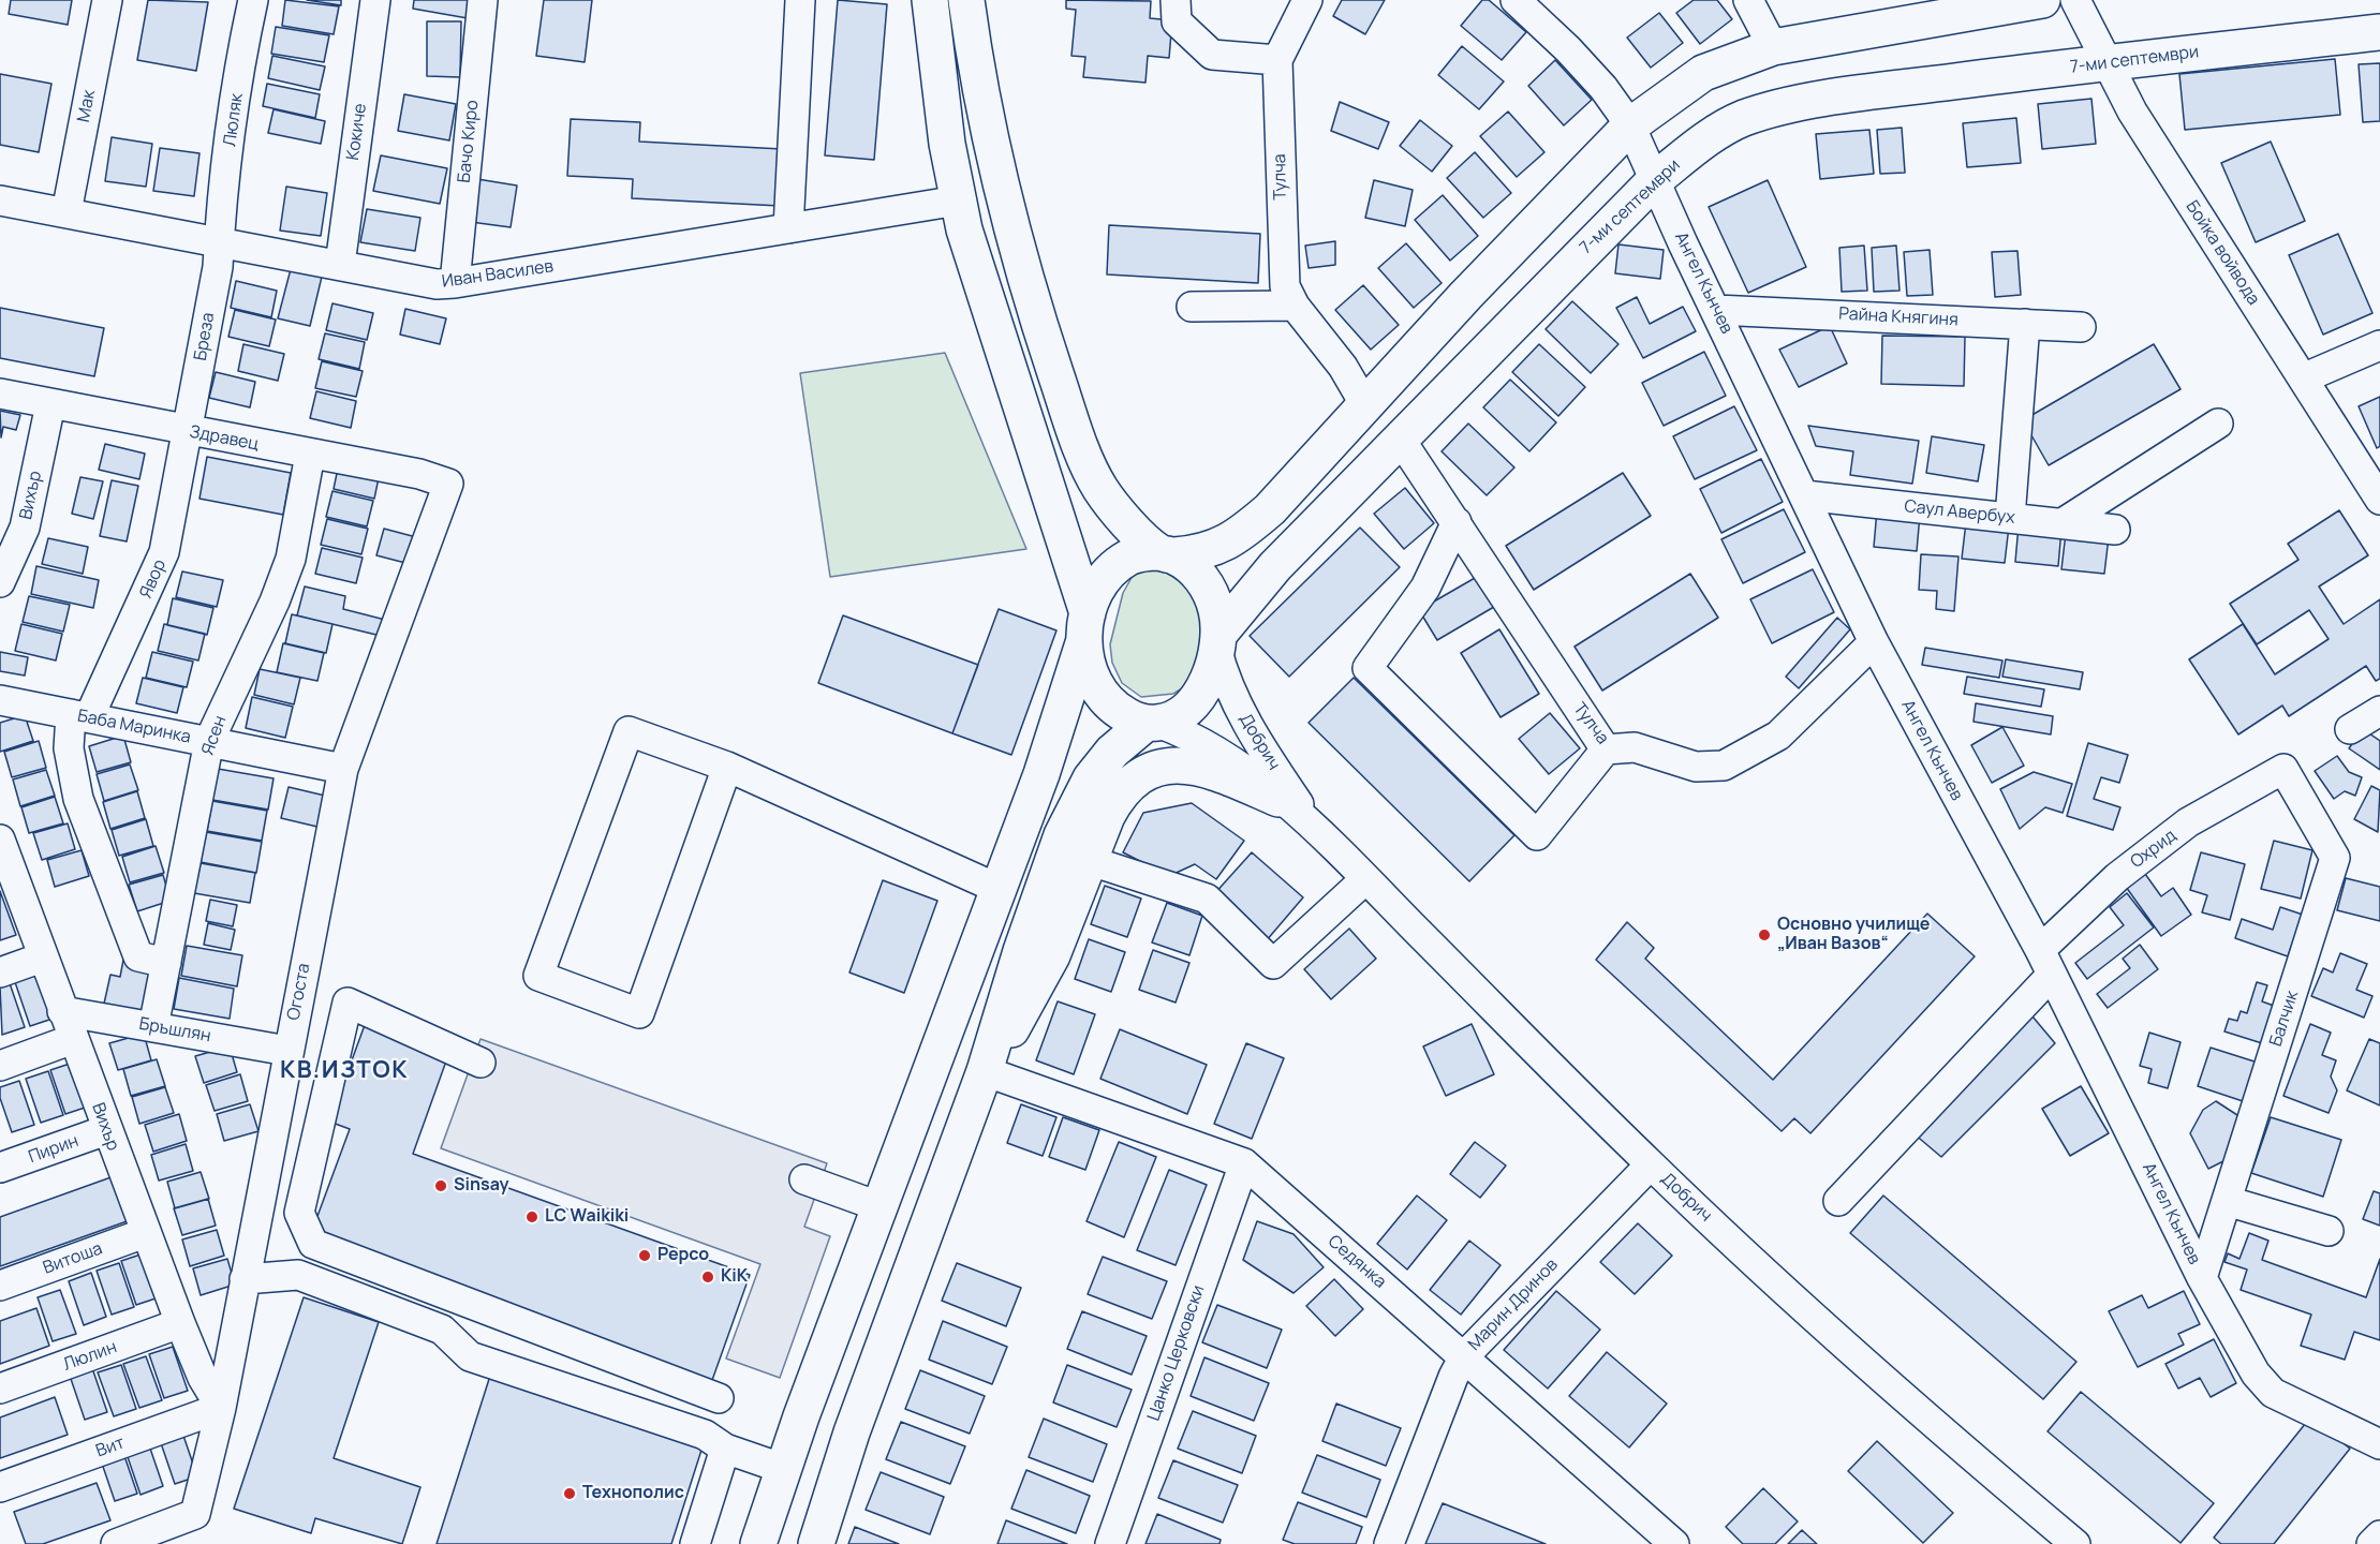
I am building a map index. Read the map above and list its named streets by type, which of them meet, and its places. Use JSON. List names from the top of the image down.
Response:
{
  "streets": {
    "main road": ["7-ми септември"],
    "street": [
      "Мак",
      "Люляк",
      "Кокиче",
      "Бачо Киро",
      "Тулча",
      "Бойка войвода",
      "Иван Василев",
      "Ангел Кънчев",
      "Райна Княгиня",
      "Бреза",
      "Здравец",
      "Вихър",
      "Саул Авербух",
      "Явор",
      "Баба Маринка",
      "Ясен",
      "Добрич",
      "Охрид",
      "Огоста",
      "Балчик",
      "Бръшлян",
      "Пирин",
      "Витоша",
      "Седянка",
      "Марин Дринов",
      "Цанко Церковски",
      "Люлин",
      "Вит"
    ]
  },
  "crossings": [
    ["7-ми септември", "Тулча"],
    ["7-ми септември", "Бойка войвода"],
    ["7-ми септември", "Ангел Кънчев"],
    ["7-ми септември", "Добрич"],
    ["Мак", "Иван Василев"],
    ["Люляк", "Иван Василев"],
    ["Люляк", "Бреза"],
    ["Кокиче", "Иван Василев"],
    ["Бачо Киро", "Иван Василев"],
    ["Тулча", "Ангел Кънчев"],
    ["Иван Василев", "Бреза"],
    ["Ангел Кънчев", "Райна Княгиня"],
    ["Ангел Кънчев", "Саул Авербух"],
    ["Ангел Кънчев", "Охрид"],
    ["Ангел Кънчев", "Балчик"],
    ["Бреза", "Здравец"],
    ["Бреза", "Явор"],
    ["Здравец", "Вихър"],
    ["Здравец", "Явор"],
    ["Здравец", "Ясен"],
    ["Здравец", "Огоста"],
    ["Вихър", "Огоста"],
    ["Вихър", "Бръшлян"],
    ["Вихър", "Пирин"],
    ["Вихър", "Витоша"],
    ["Вихър", "Люлин"],
    ["Вихър", "Вит"],
    ["Явор", "Баба Маринка"],
    ["Явор", "Ясен"],
    ["Баба Маринка", "Ясен"],
    ["Баба Маринка", "Огоста"],
    ["Ясен", "Бръшлян"],
    ["Добрич", "Марин Дринов"],
    ["Охрид", "Балчик"],
    ["Огоста", "Бръшлян"],
    ["Огоста", "Вит"],
    ["Седянка", "Марин Дринов"],
    ["Седянка", "Цанко Церковски"]
  ],
  "districts": ["КВ.ИЗТОК"],
  "places": [
    "Основно училище „Иван Вазов“",
    "Sinsay",
    "LC Waikiki",
    "Pepco",
    "KiK",
    "Технополис"
  ]
}
